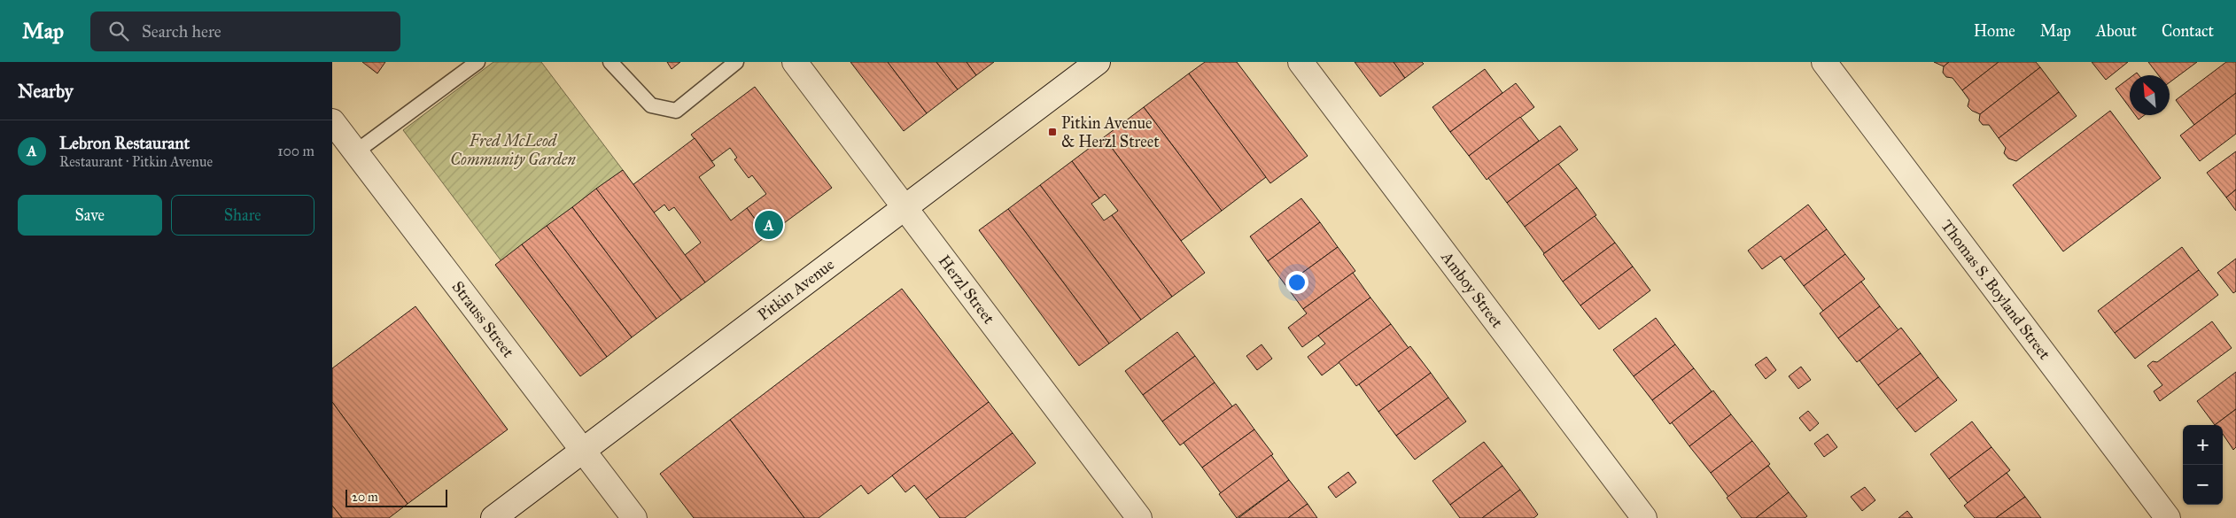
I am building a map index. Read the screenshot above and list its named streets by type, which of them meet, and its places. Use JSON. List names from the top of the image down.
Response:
{
  "streets": {
    "street": [
      "Pitkin Avenue",
      "Herzl Street",
      "Thomas S. Boyland Street",
      "Amboy Street",
      "Strauss Street"
    ]
  },
  "crossings": [
    ["Pitkin Avenue", "Herzl Street"],
    ["Pitkin Avenue", "Strauss Street"]
  ],
  "parks": ["Fred McLeod Community Garden"],
  "places": {
    "transit": ["Pitkin Avenue & Herzl Street"]
  },
  "scale_bar": "20 m",
  "north": "top left",
  "page": {
    "header": "Map",
    "search": "Search here",
    "nav": [
      "Home",
      "Map",
      "About",
      "Contact"
    ],
    "heading": "Nearby",
    "list": [
      {
        "mark": "A",
        "name": "Lebron Restaurant",
        "note": "Restaurant · Pitkin Avenue",
        "value": "100 m"
      }
    ],
    "buttons": ["Save", "Share"],
    "pins": "A",
    "map_buttons": ["+", "−"],
    "scale": "20 m"
  }
}
